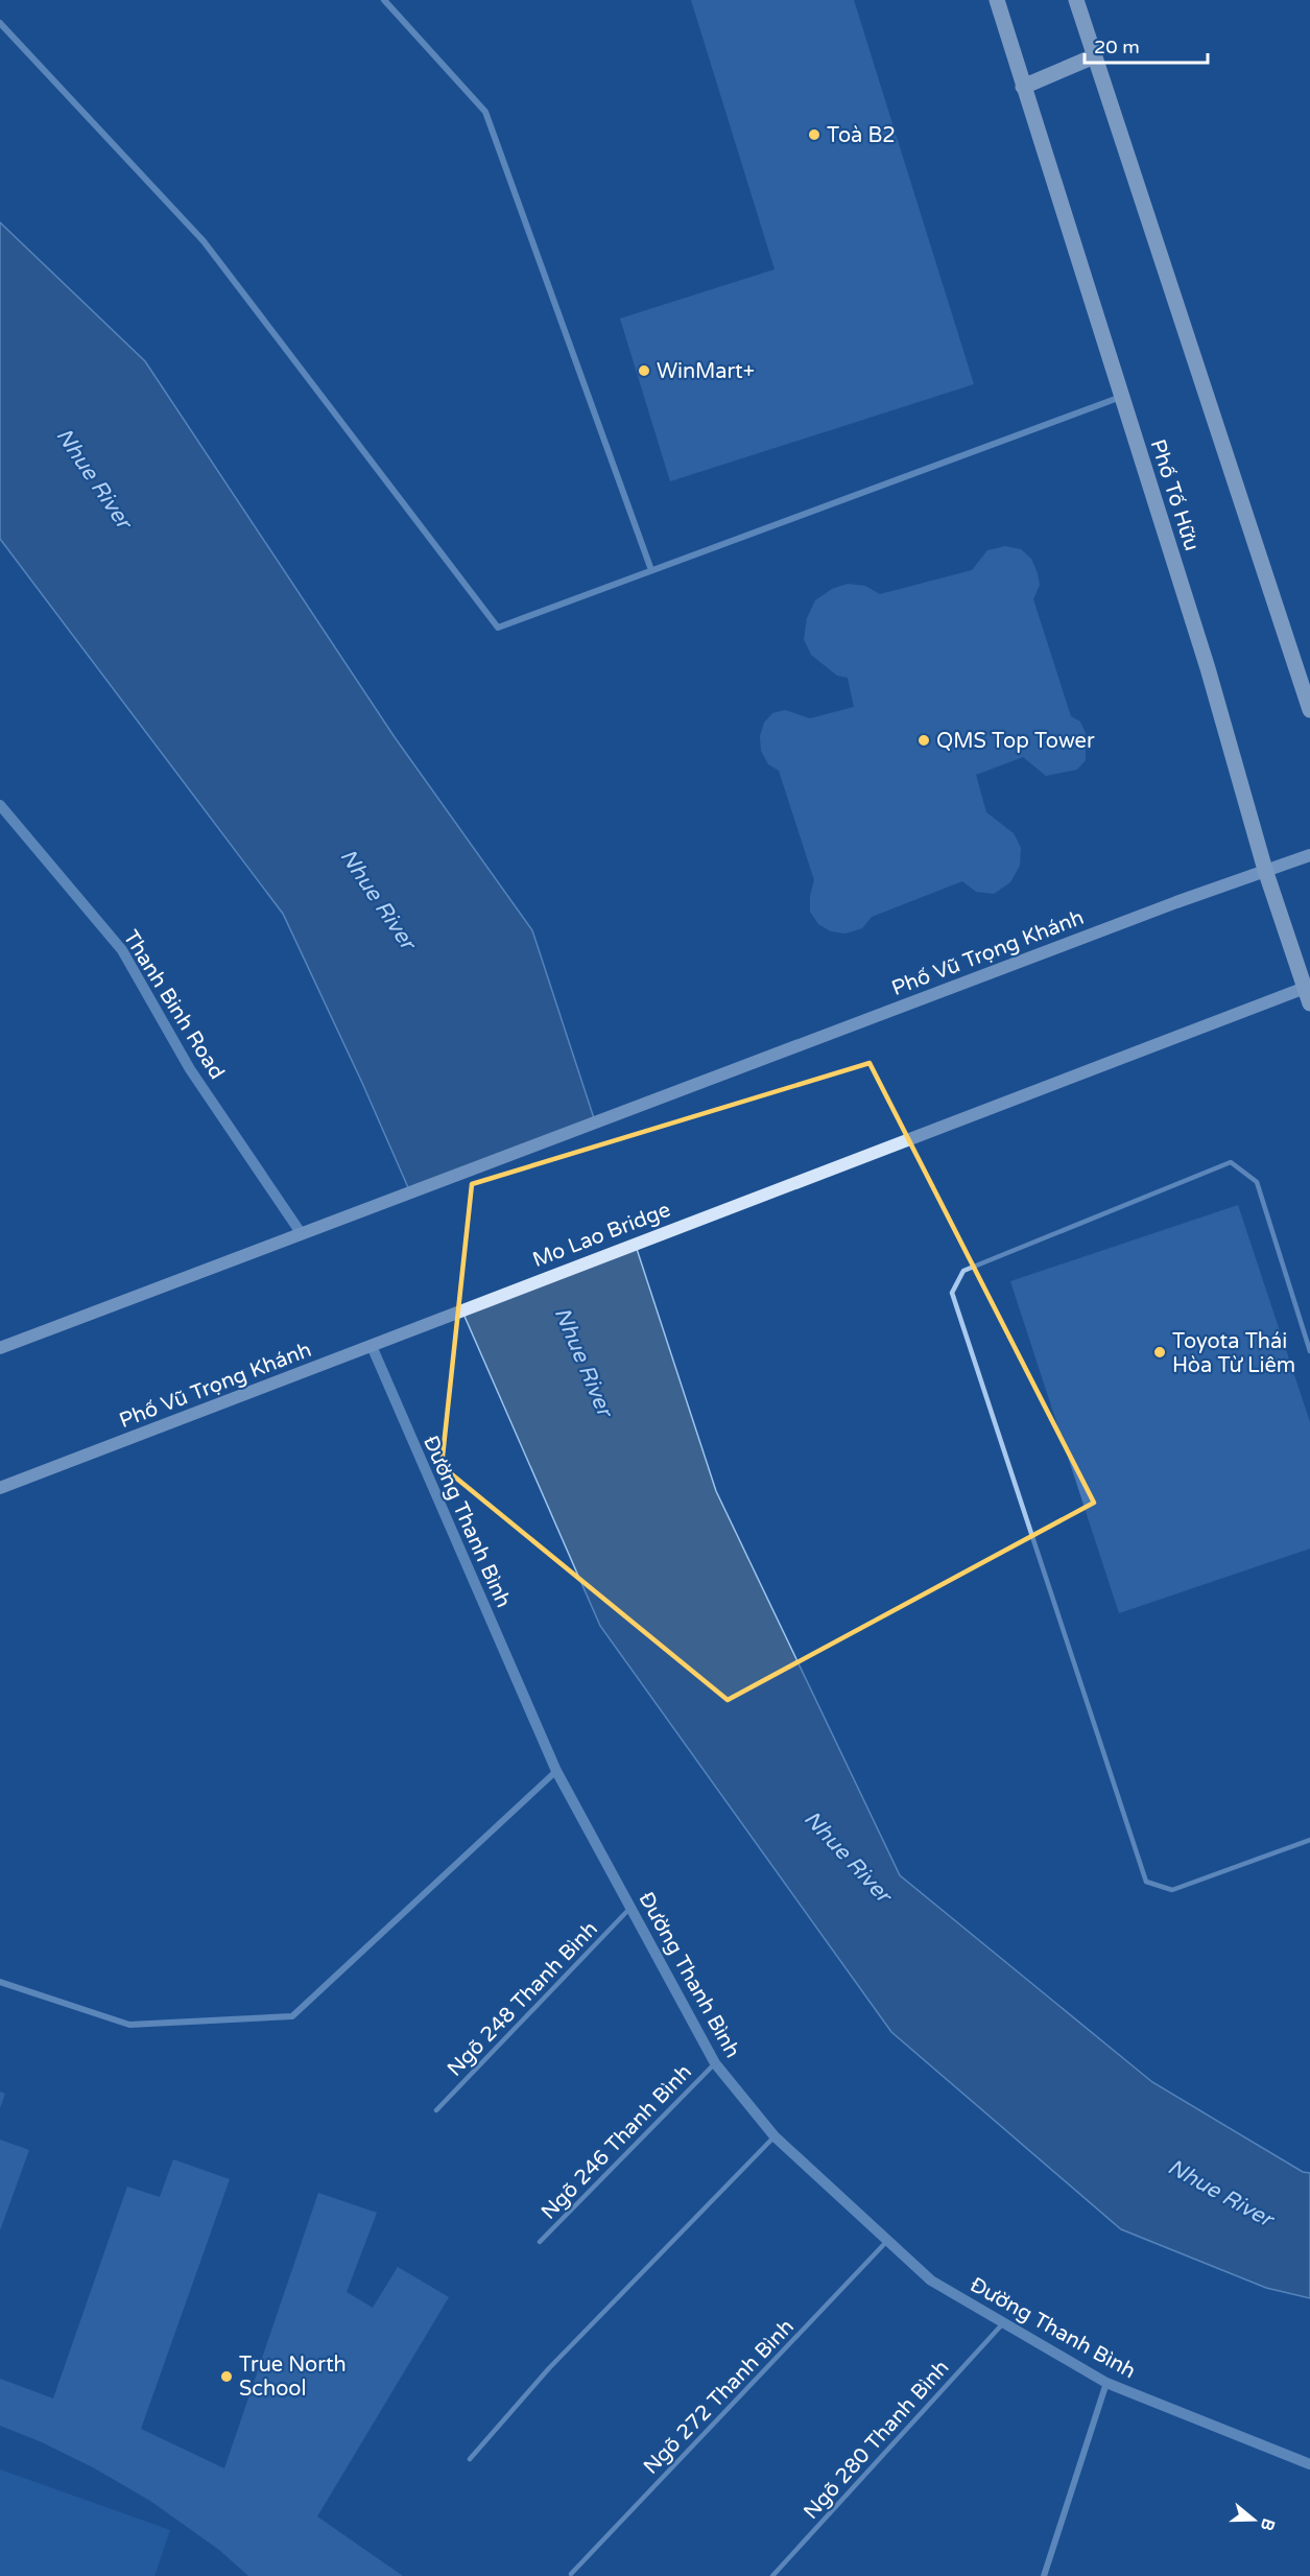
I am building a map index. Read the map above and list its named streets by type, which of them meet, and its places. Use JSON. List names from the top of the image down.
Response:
{
  "streets": {
    "main road": ["Phố Tố Hữu", "Phố Vũ Trọng Khánh", "Mo Lao Bridge"],
    "street": ["Thanh Binh Road", "Đường Thanh Bình"],
    "lane": [
      "Ngõ 248 Thanh Bình",
      "Ngõ 246 Thanh Bình",
      "Ngõ 272 Thanh Bình",
      "Ngõ 280 Thanh Bình"
    ]
  },
  "crossings": [
    ["Phố Tố Hữu", "Phố Vũ Trọng Khánh"],
    ["Phố Tố Hữu", "Mo Lao Bridge"],
    ["Phố Vũ Trọng Khánh", "Thanh Binh Road"],
    ["Phố Vũ Trọng Khánh", "Mo Lao Bridge"],
    ["Phố Vũ Trọng Khánh", "Đường Thanh Bình"],
    ["Đường Thanh Bình", "Ngõ 248 Thanh Bình"],
    ["Đường Thanh Bình", "Ngõ 246 Thanh Bình"],
    ["Đường Thanh Bình", "Ngõ 272 Thanh Bình"],
    ["Đường Thanh Bình", "Ngõ 280 Thanh Bình"]
  ],
  "water": ["Nhue River"],
  "places": [
    "Toà B2",
    "WinMart+",
    "QMS Top Tower",
    "Toyota Thái Hòa Từ Liêm",
    "True North School"
  ],
  "scale_bar": "20 m",
  "north": "right"
}
